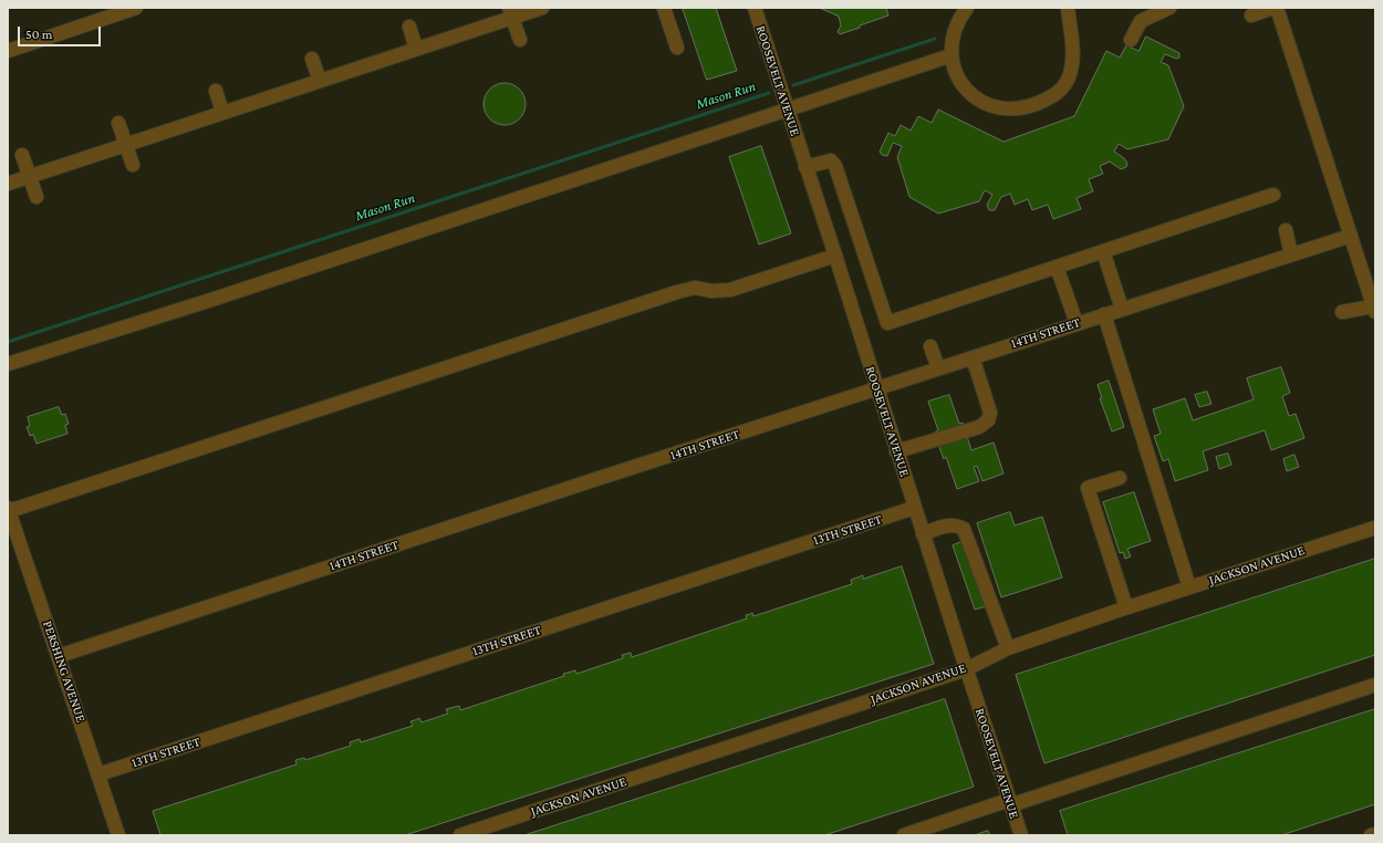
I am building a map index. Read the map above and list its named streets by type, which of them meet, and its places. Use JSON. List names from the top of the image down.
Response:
{
  "streets": {
    "street": [
      "ROOSEVELT AVENUE",
      "14TH STREET",
      "13TH STREET",
      "JACKSON AVENUE",
      "PERSHING AVENUE"
    ]
  },
  "crossings": [
    ["ROOSEVELT AVENUE", "14TH STREET"],
    ["ROOSEVELT AVENUE", "13TH STREET"],
    ["ROOSEVELT AVENUE", "JACKSON AVENUE"],
    ["14TH STREET", "PERSHING AVENUE"],
    ["13TH STREET", "PERSHING AVENUE"]
  ],
  "water": ["Mason Run"],
  "scale_bar": "50 m"
}
